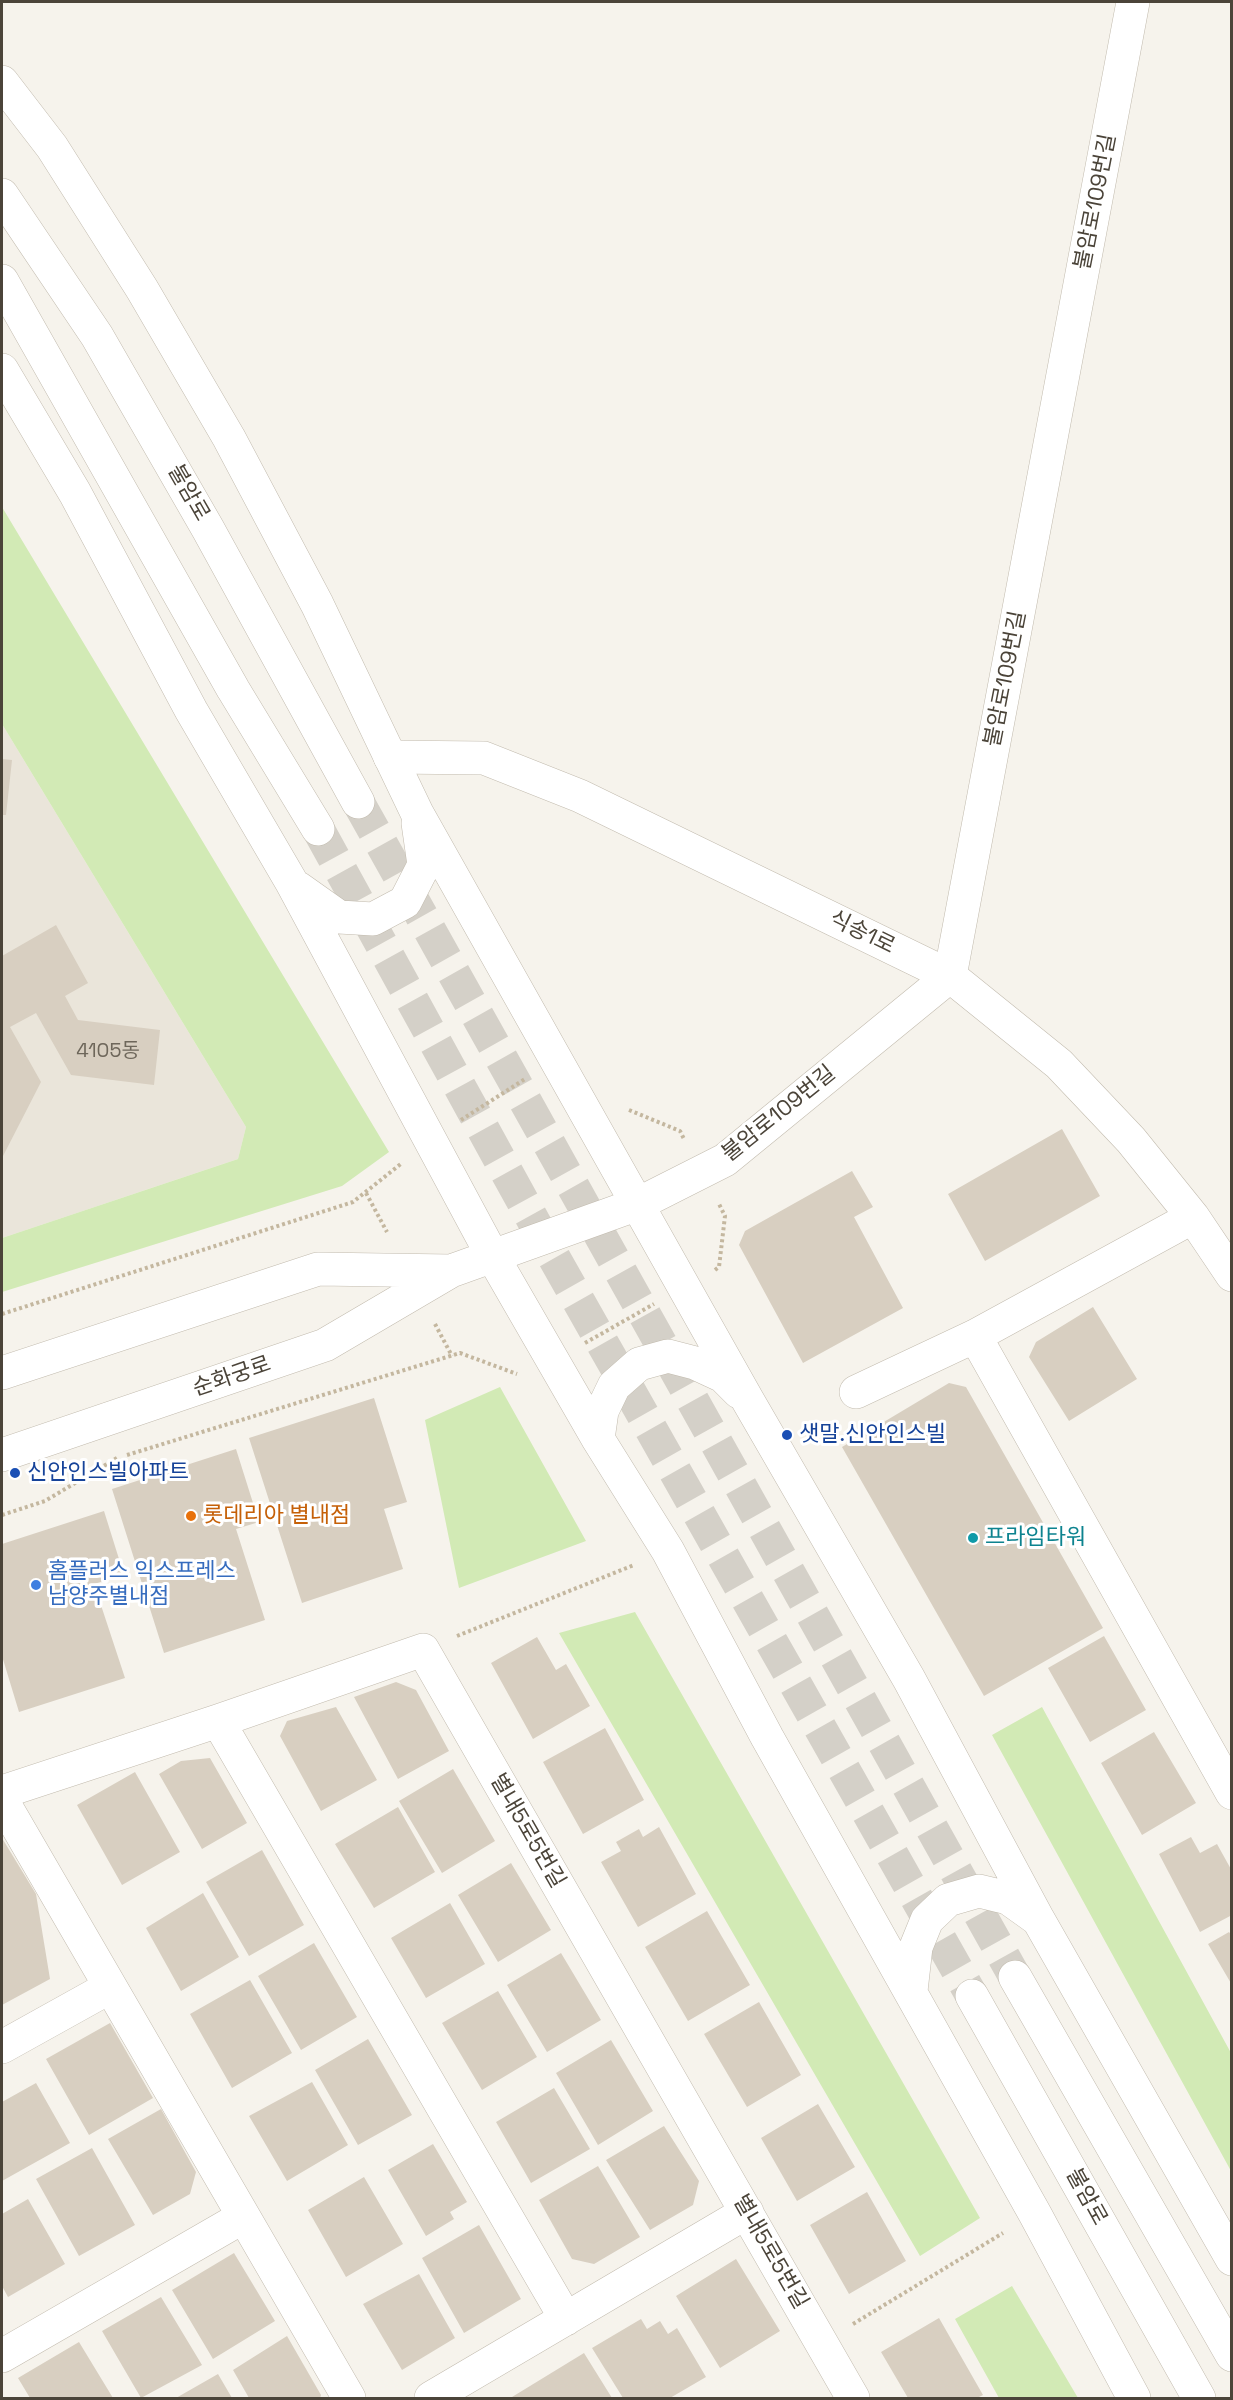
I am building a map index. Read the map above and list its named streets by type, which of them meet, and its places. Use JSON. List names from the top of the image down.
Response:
{
  "streets": {
    "street": [
      "불암로109번길",
      "불암로",
      "식송1로",
      "순화궁로",
      "별내5로5번길"
    ]
  },
  "crossings": [
    ["불암로109번길", "식송1로"],
    ["불암로109번길", "순화궁로"]
  ],
  "places": [
    "샛말.신안인스빌",
    "신안인스빌아파트",
    "롯데리아 별내점",
    "프라임타워",
    "홈플러스 익스프레스 남양주별내점"
  ],
  "house_numbers": ["4105동"]
}
